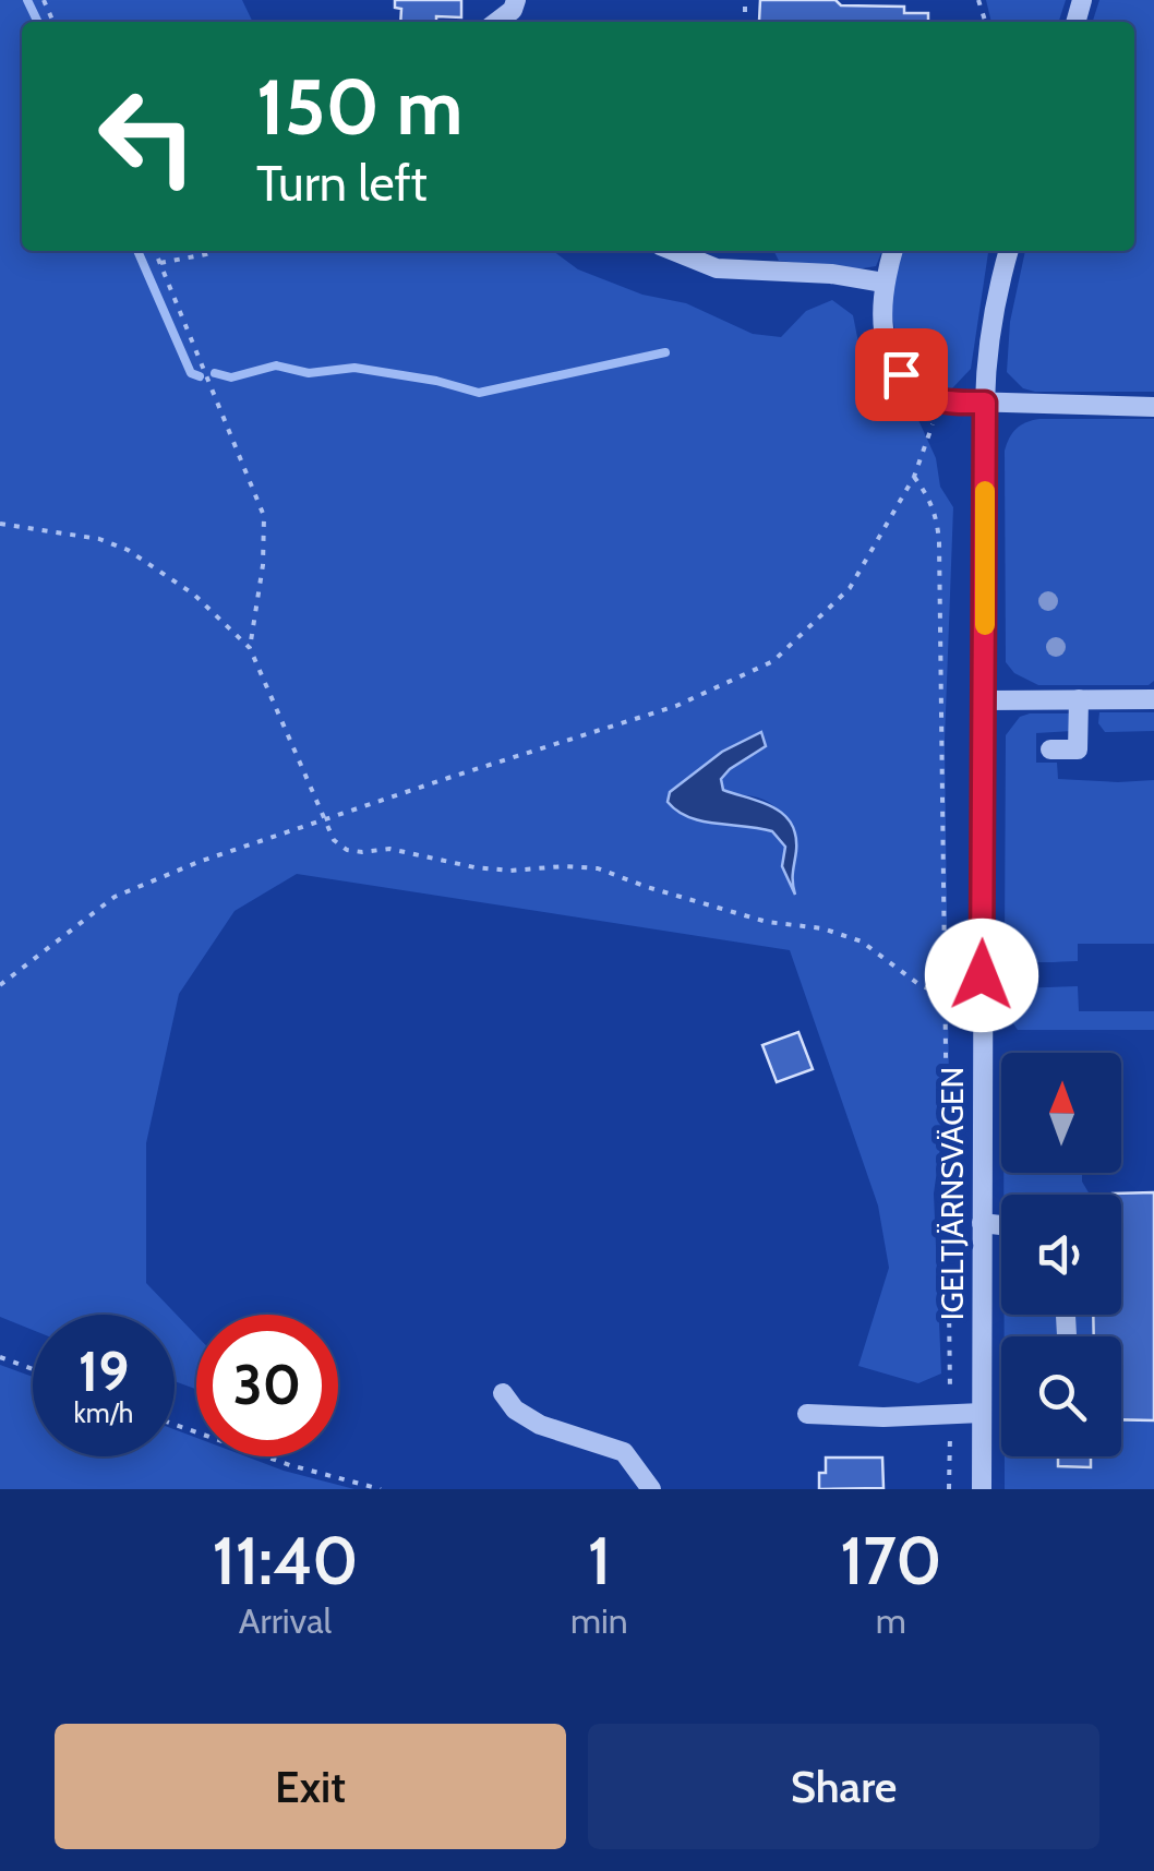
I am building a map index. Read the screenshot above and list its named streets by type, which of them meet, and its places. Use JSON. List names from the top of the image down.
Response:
{
  "streets": {
    "street": ["IGELTJÄRNSVÄGEN"]
  },
  "north": "top",
  "page": {
    "turn": ["150 m", "Turn left"],
    "speed": "19 km/h",
    "limit": "30",
    "eta": [
      "11:40",
      "Arrival",
      "1",
      "min",
      "170",
      "m"
    ],
    "buttons": ["Exit", "Share"]
  }
}
